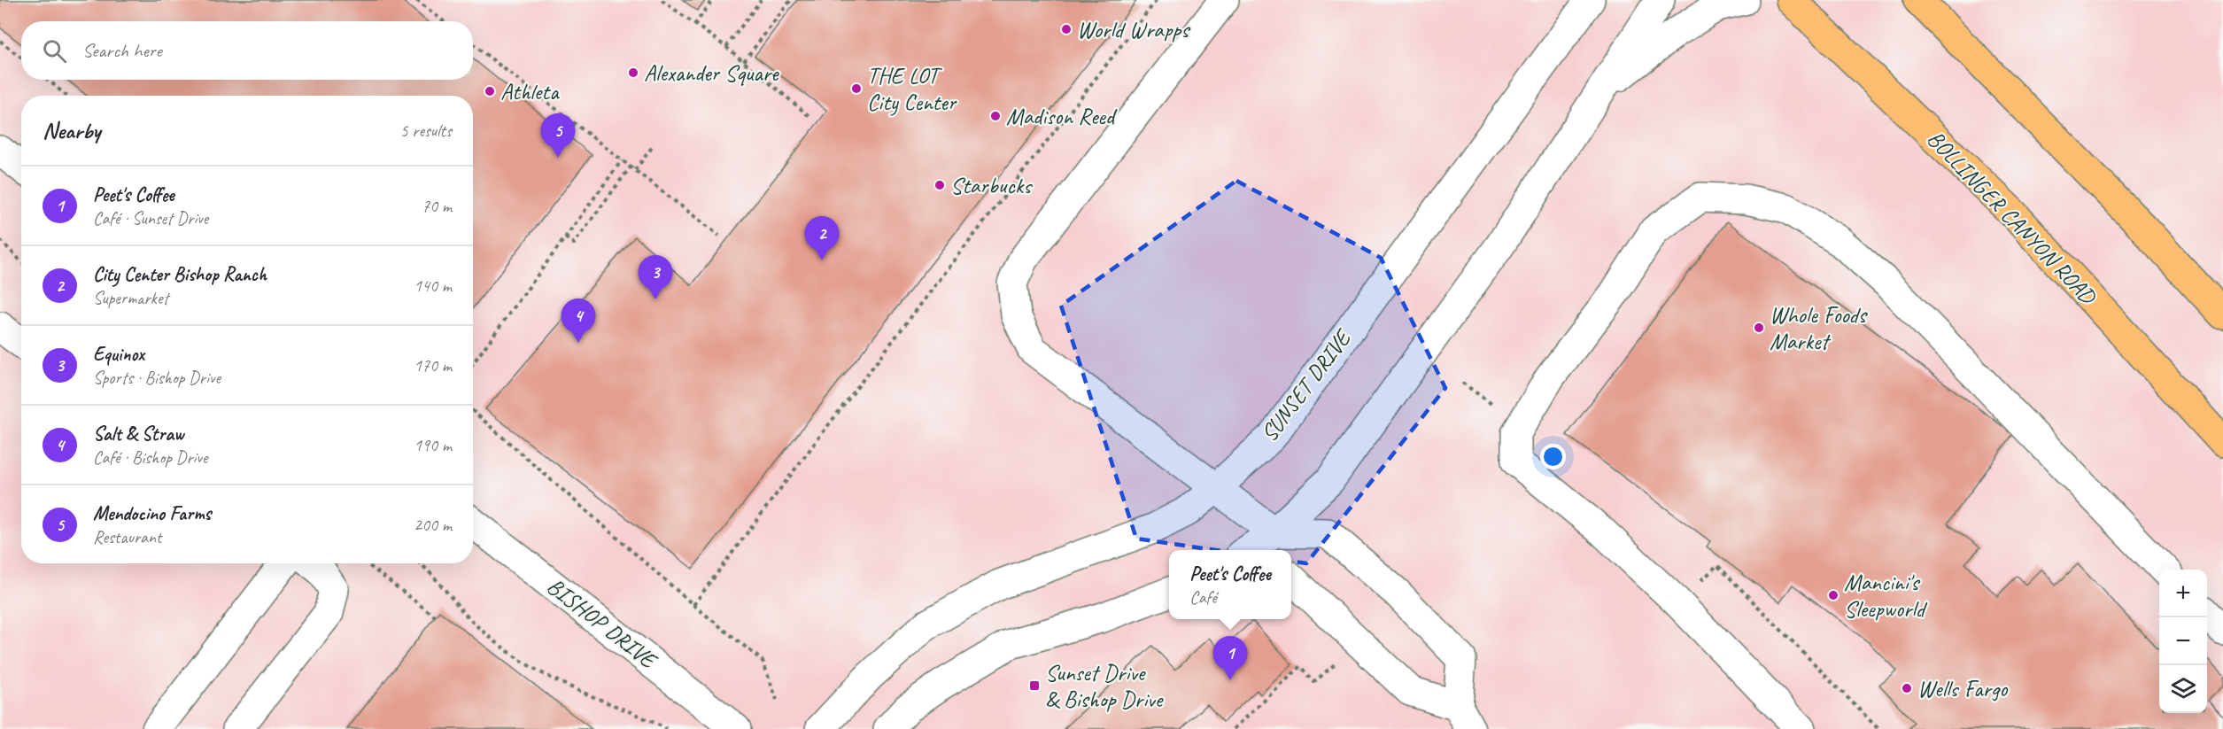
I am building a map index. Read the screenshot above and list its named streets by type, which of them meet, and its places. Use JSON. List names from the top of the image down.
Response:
{
  "streets": {
    "main road": ["BOLLINGER CANYON ROAD"],
    "street": ["SUNSET DRIVE", "BISHOP DRIVE"]
  },
  "places": {
    "other": [
      "World Wrapps",
      "Alexander Square",
      "THE LOT City Center",
      "Athleta",
      "Madison Reed",
      "Starbucks",
      "Whole Foods Market",
      "Mancini's Sleepworld",
      "Wells Fargo"
    ],
    "transit": ["Sunset Drive & Bishop Drive"]
  },
  "page": {
    "search": "Search here",
    "heading": ["Nearby", "5 results"],
    "pins": [
      "5",
      "2",
      "3",
      "4",
      "1"
    ],
    "list": [
      {
        "mark": "1",
        "name": "Peet's Coffee",
        "note": "Café · Sunset Drive",
        "value": "70 m"
      },
      {
        "mark": "2",
        "name": "City Center Bishop Ranch",
        "note": "Supermarket",
        "value": "140 m"
      },
      {
        "mark": "3",
        "name": "Equinox",
        "note": "Sports · Bishop Drive",
        "value": "170 m"
      },
      {
        "mark": "4",
        "name": "Salt & Straw",
        "note": "Café · Bishop Drive",
        "value": "190 m"
      },
      {
        "mark": "5",
        "name": "Mendocino Farms",
        "note": "Restaurant",
        "value": "200 m"
      }
    ],
    "popup": ["Peet's Coffee", "Café"],
    "map_buttons": ["+", "−"]
  }
}
